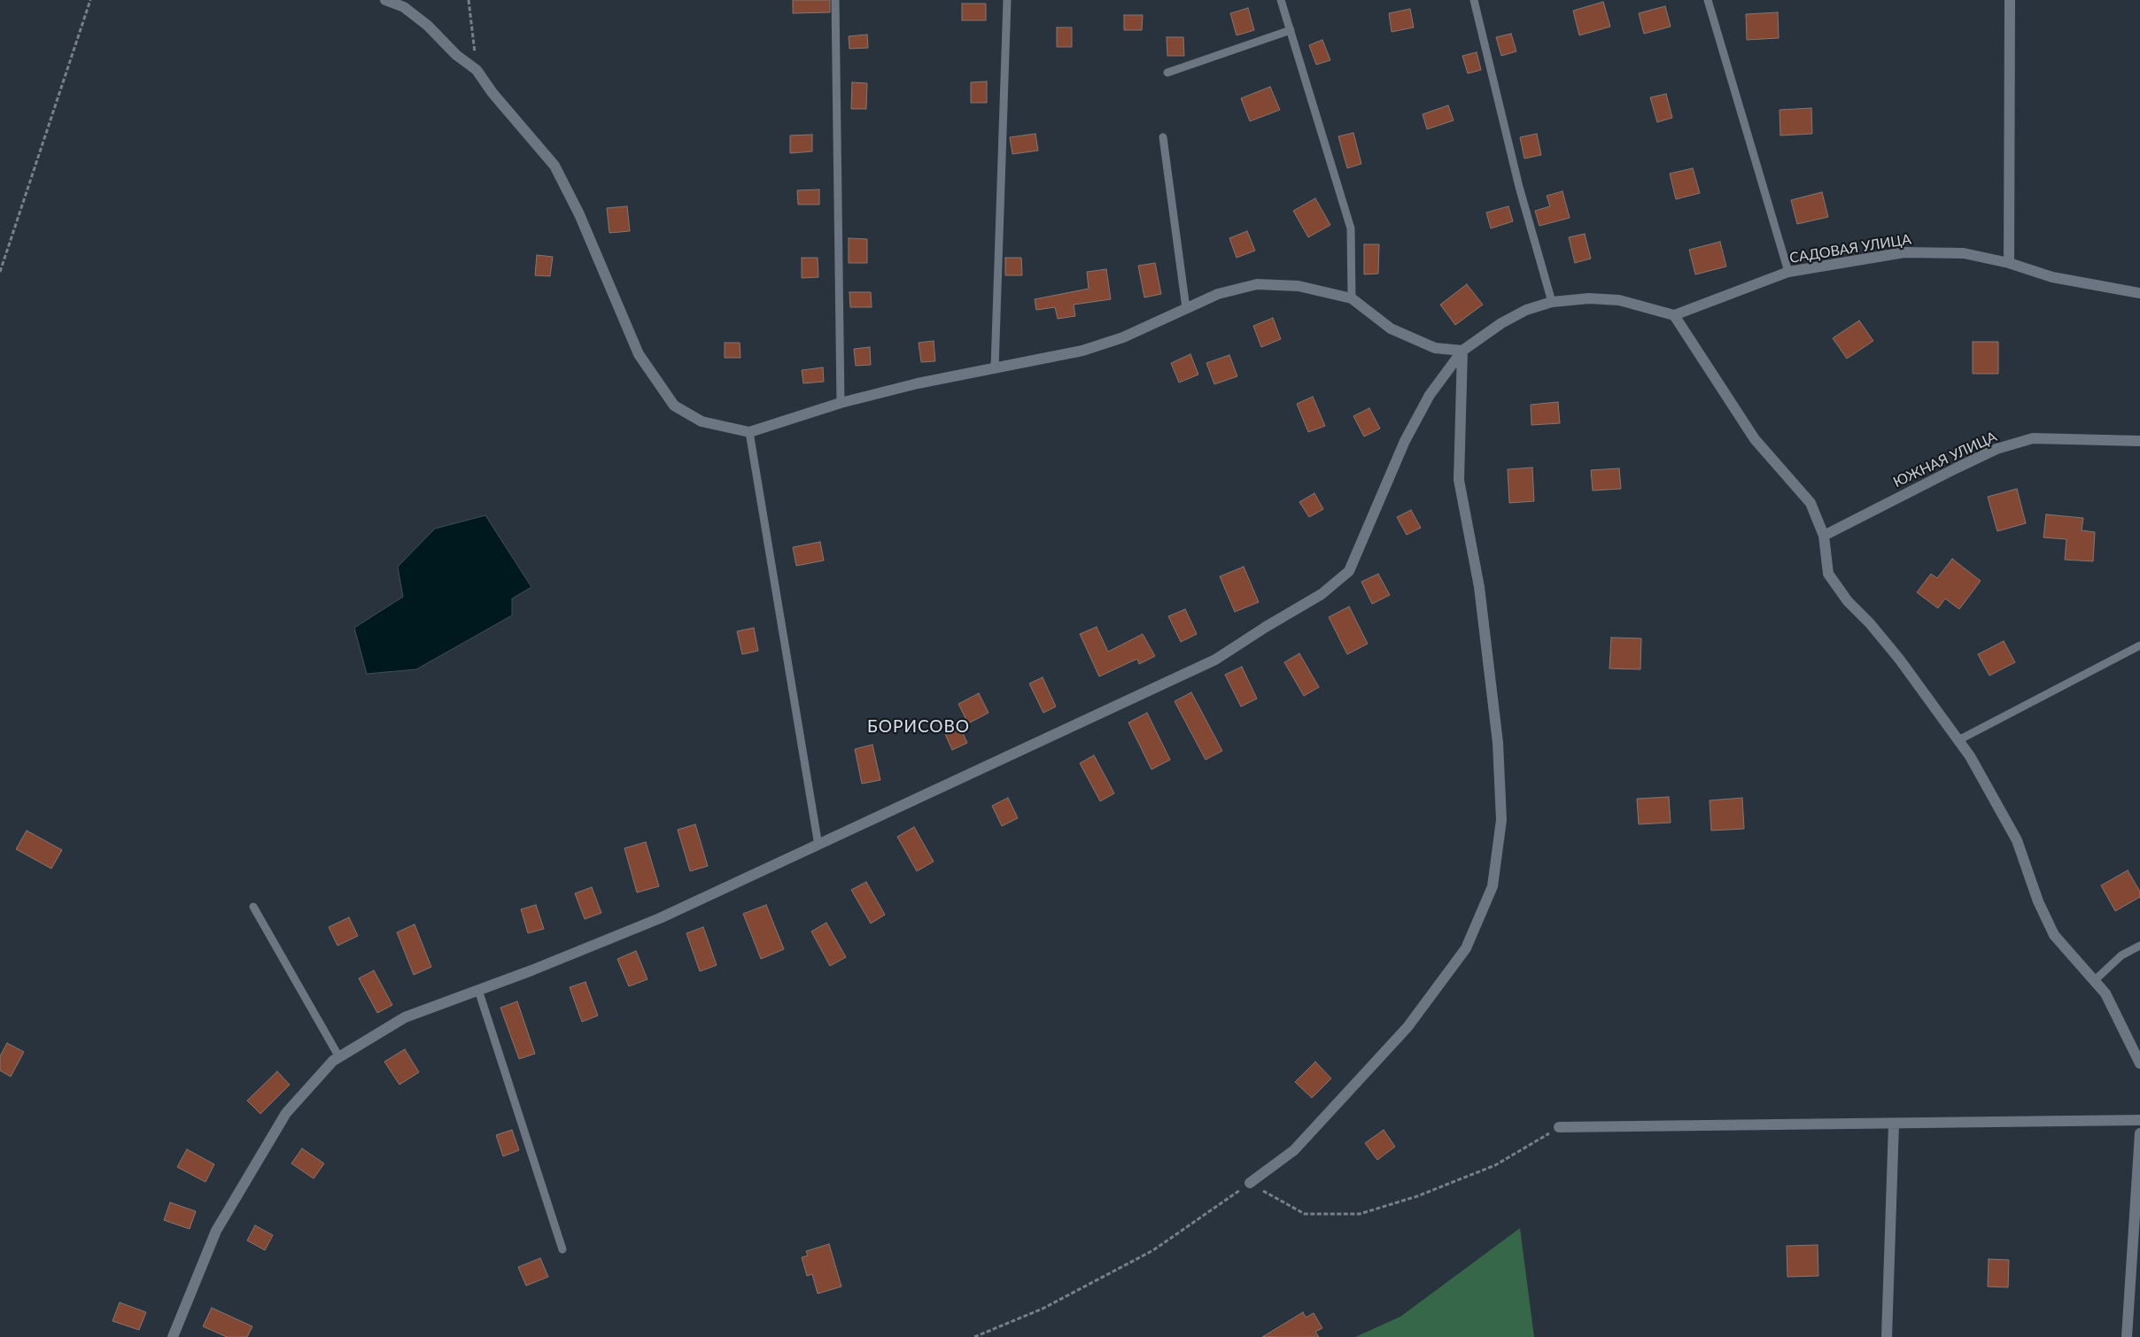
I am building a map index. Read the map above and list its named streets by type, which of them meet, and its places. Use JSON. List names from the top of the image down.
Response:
{
  "streets": {
    "street": ["САДОВАЯ УЛИЦА", "ЮЖНАЯ УЛИЦА"]
  },
  "districts": ["БОРИСОВО"]
}
